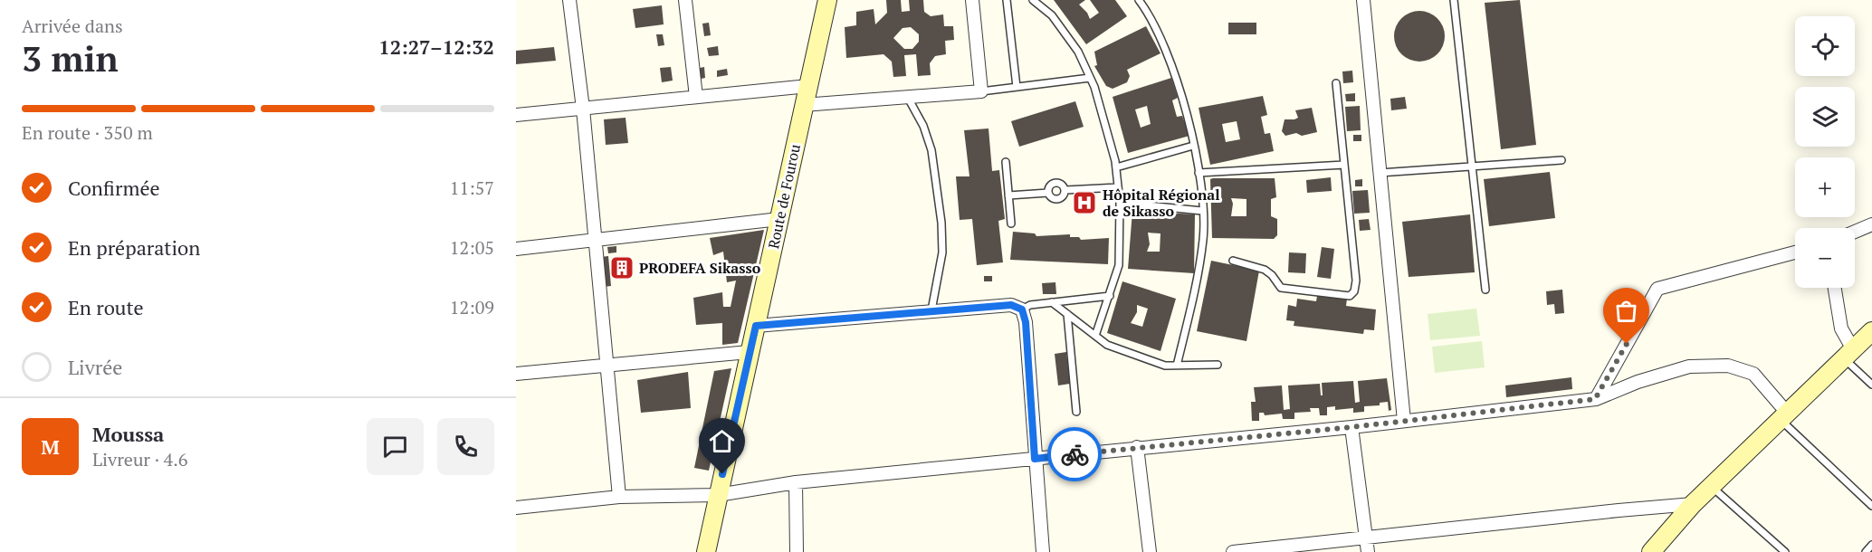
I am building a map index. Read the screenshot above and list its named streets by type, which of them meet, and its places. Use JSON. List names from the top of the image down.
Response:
{
  "streets": {
    "main road": ["Route de Fourou"]
  },
  "places": {
    "hospital": ["Hôpital Régional de Sikasso"],
    "building": ["PRODEFA Sikasso"]
  },
  "page": {
    "heading": ["3 min", "Arrivée dans", "12:27–12:32"],
    "panel": ["Moussa", "Livreur · 4.6"],
    "map_buttons": ["+", "−"],
    "bar": "En route · 350 m",
    "list": [
      ["Confirmée", "11:57"],
      ["En préparation", "12:05"],
      ["En route", "12:09"],
      "Livrée"
    ],
    "round": "M"
  }
}
